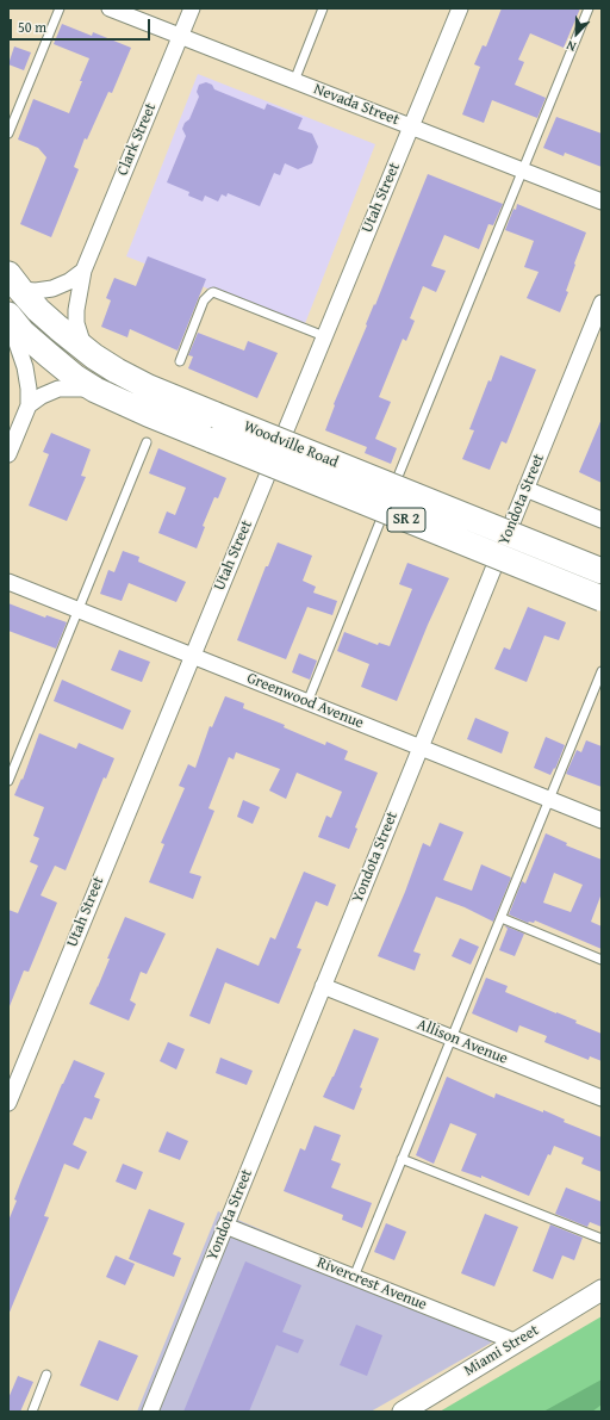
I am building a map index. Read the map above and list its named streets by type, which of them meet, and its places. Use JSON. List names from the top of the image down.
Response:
{
  "streets": {
    "main road": ["Woodville Road", "SR 2"],
    "street": [
      "Nevada Street",
      "Clark Street",
      "Utah Street",
      "Yondota Street",
      "Greenwood Avenue",
      "Allison Avenue",
      "Rivercrest Avenue",
      "Miami Street"
    ]
  },
  "crossings": [
    ["Nevada Street", "Clark Street"],
    ["Nevada Street", "Utah Street"],
    ["Clark Street", "Woodville Road"],
    ["Utah Street", "Greenwood Avenue"],
    ["Yondota Street", "Greenwood Avenue"],
    ["Yondota Street", "Allison Avenue"],
    ["Yondota Street", "Rivercrest Avenue"],
    ["Rivercrest Avenue", "Miami Street"]
  ],
  "scale_bar": "50 m",
  "north": "bottom left"
}
